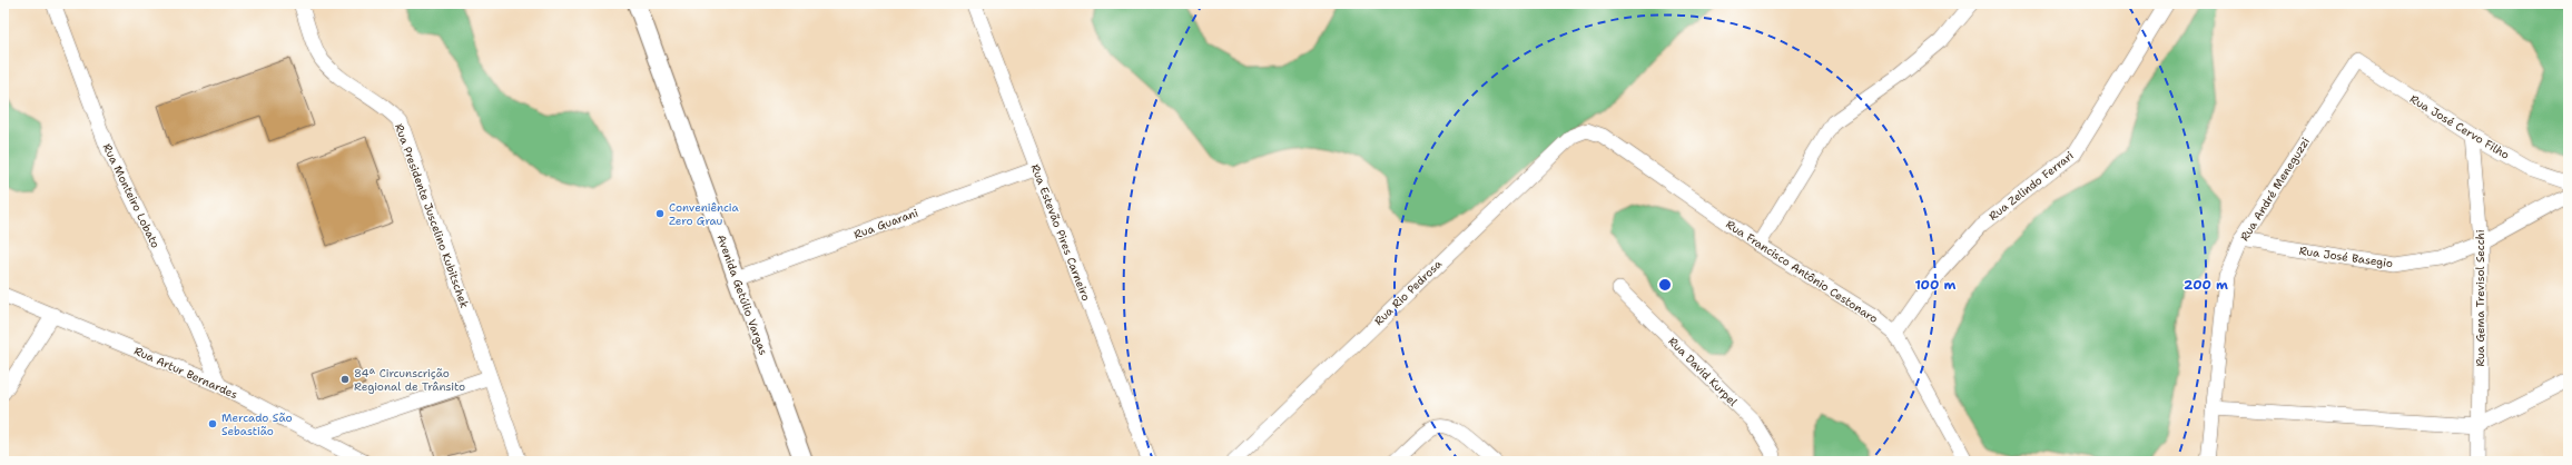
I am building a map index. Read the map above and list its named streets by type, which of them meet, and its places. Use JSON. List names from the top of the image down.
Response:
{
  "streets": {
    "street": [
      "Rua José Cervo Filho",
      "Rua Zelindo Ferrari",
      "Rua André Meneguzzi",
      "Rua Monteiro Lobato",
      "Rua Presidente Juscelino Kubitschek",
      "Rua Guarani",
      "Rua Estevão Pires Carneiro",
      "Rua José Basegio",
      "Rua Francisco Antônio Cestonaro",
      "Rua Rio Pedrosa",
      "Avenida Getúlio Vargas",
      "Rua Gema Trevisol Secchi",
      "Rua David Kurpel",
      "Rua Artur Bernardes"
    ]
  },
  "crossings": [
    ["Rua José Cervo Filho", "Rua André Meneguzzi"],
    ["Rua José Cervo Filho", "Rua Gema Trevisol Secchi"],
    ["Rua Zelindo Ferrari", "Rua Francisco Antônio Cestonaro"],
    ["Rua André Meneguzzi", "Rua José Basegio"],
    ["Rua Monteiro Lobato", "Rua Artur Bernardes"],
    ["Rua Guarani", "Rua Estevão Pires Carneiro"],
    ["Rua Guarani", "Avenida Getúlio Vargas"],
    ["Rua José Basegio", "Rua Gema Trevisol Secchi"],
    ["Rua Francisco Antônio Cestonaro", "Rua Rio Pedrosa"]
  ],
  "places": ["Conveniência Zero Grau", "84ª Circunscrição Regional de Trânsito", "Mercado São Sebastião"],
  "rings": ["100 m", "200 m"]
}
